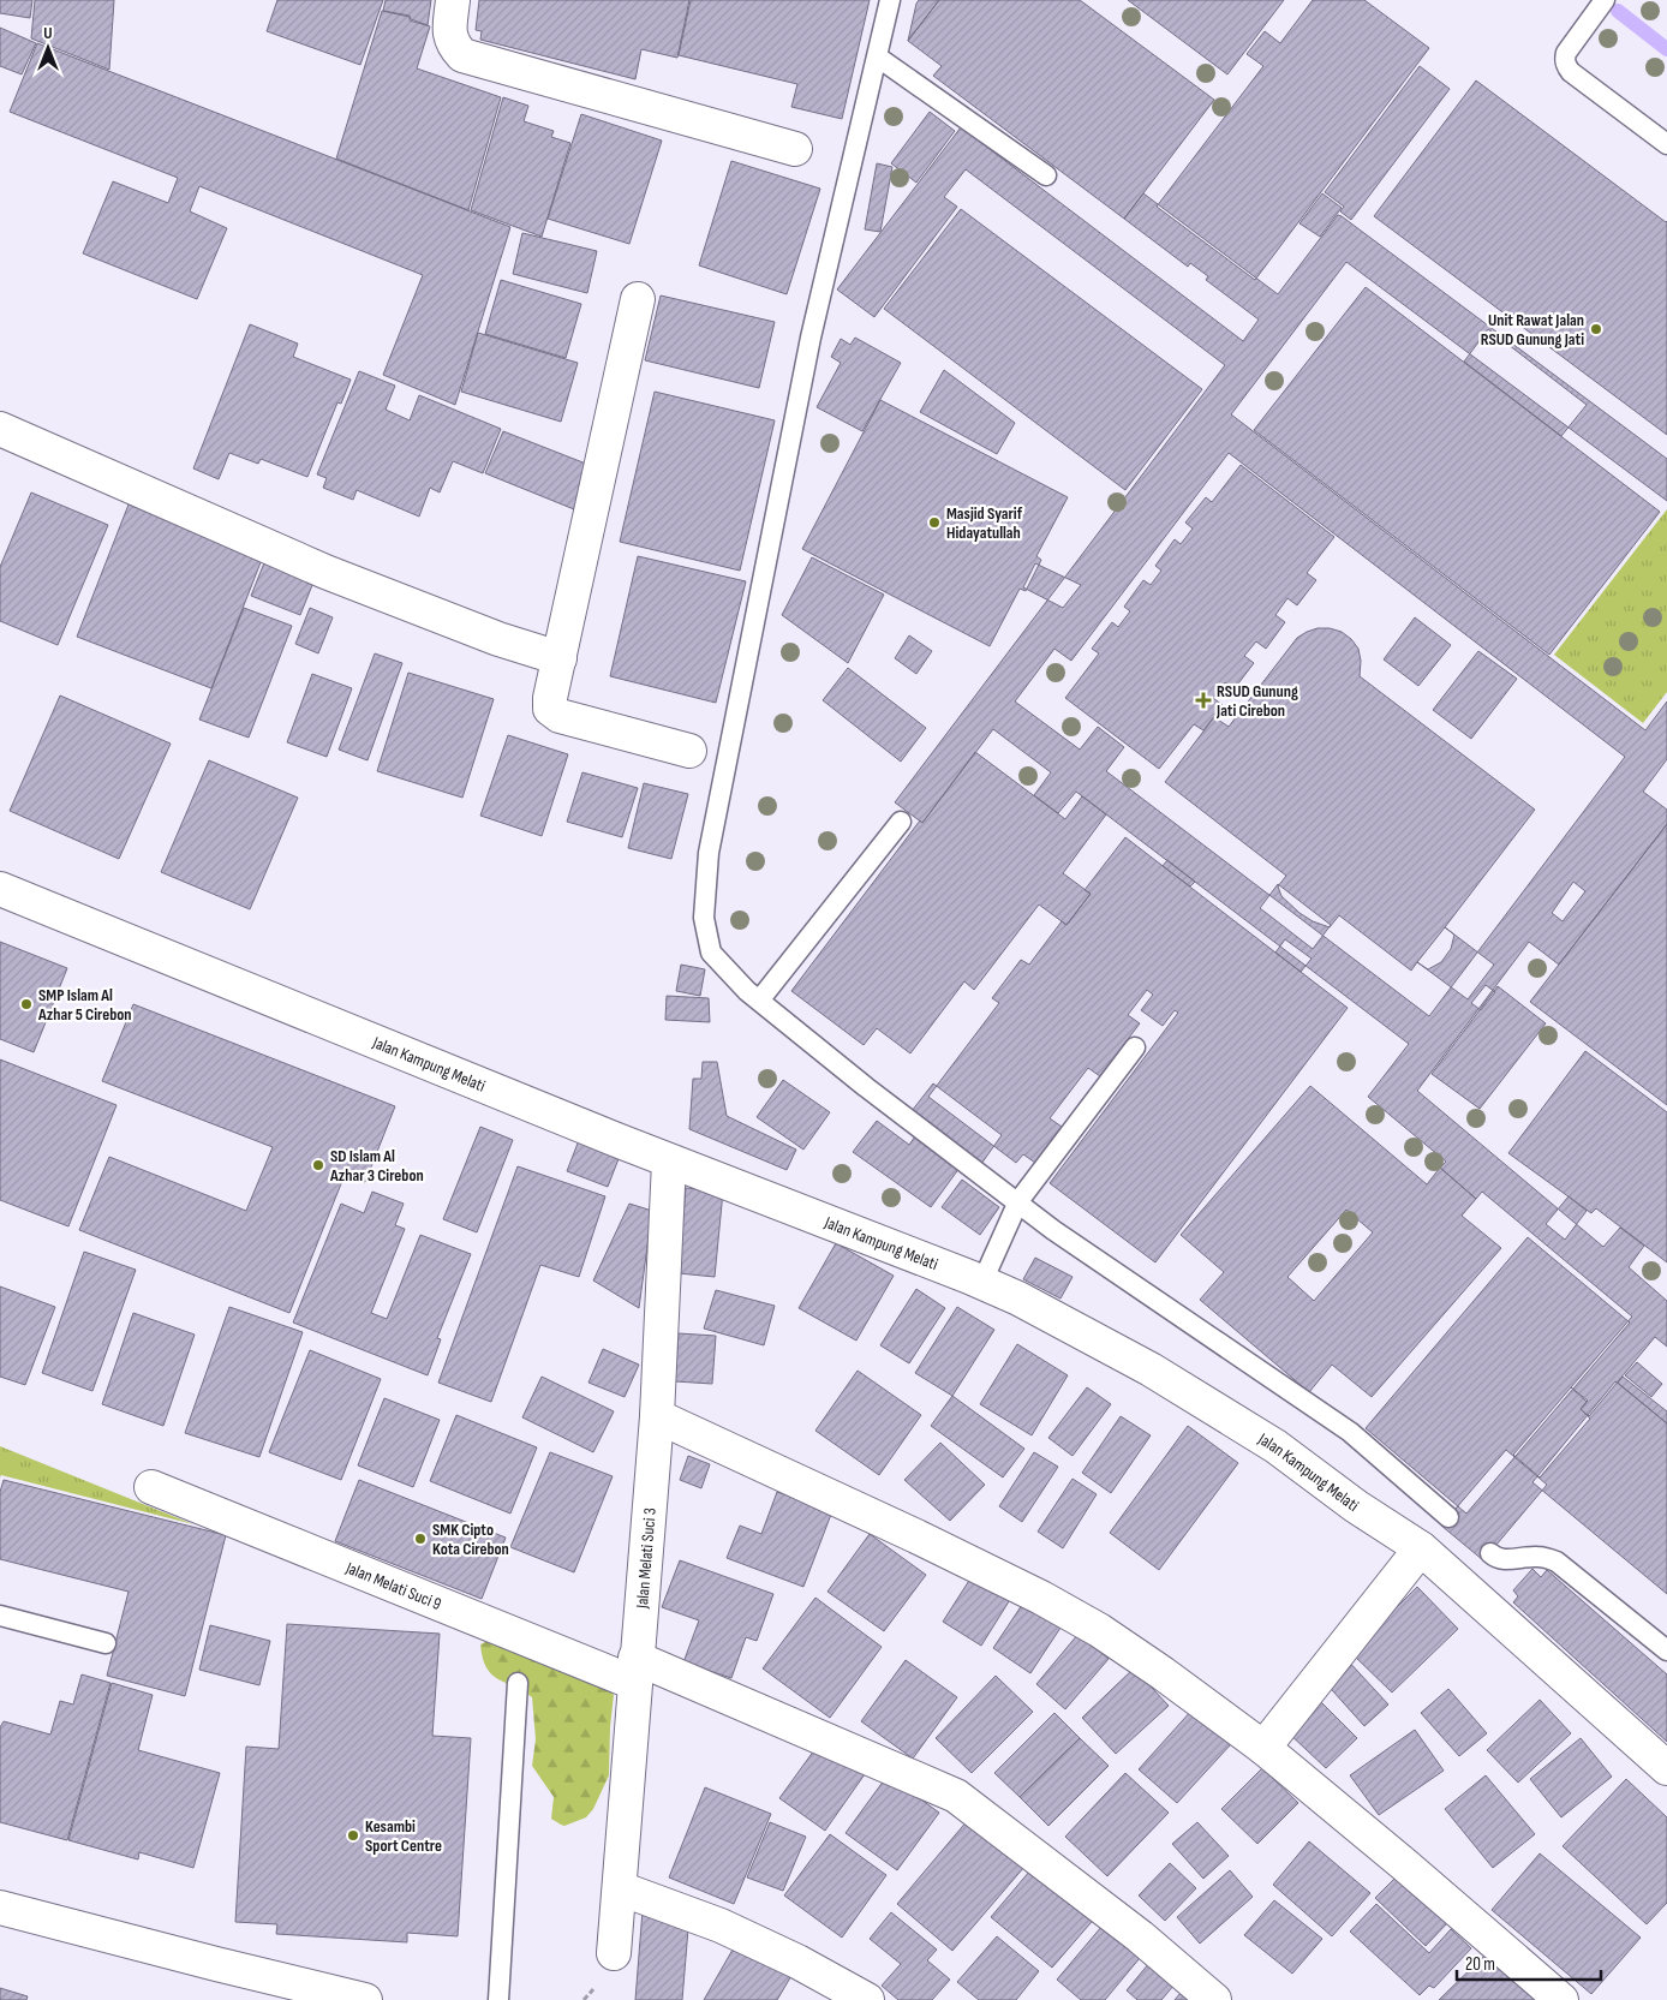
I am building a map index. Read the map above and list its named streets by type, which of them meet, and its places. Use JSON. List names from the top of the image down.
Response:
{
  "streets": {
    "street": ["Jalan Kampung Melati", "Jalan Melati Suci 3", "Jalan Melati Suci 9"]
  },
  "crossings": [
    ["Jalan Kampung Melati", "Jalan Melati Suci 3"],
    ["Jalan Melati Suci 3", "Jalan Melati Suci 9"]
  ],
  "places": {
    "other": [
      "Unit Rawat Jalan RSUD Gunung Jati",
      "Masjid Syarif Hidayatullah",
      "SMP Islam Al Azhar 5 Cirebon",
      "SD Islam Al Azhar 3 Cirebon",
      "SMK Cipto Kota Cirebon",
      "Kesambi Sport Centre"
    ],
    "health": ["RSUD Gunung Jati Cirebon"]
  },
  "scale_bar": "20 m",
  "north": "top"
}
